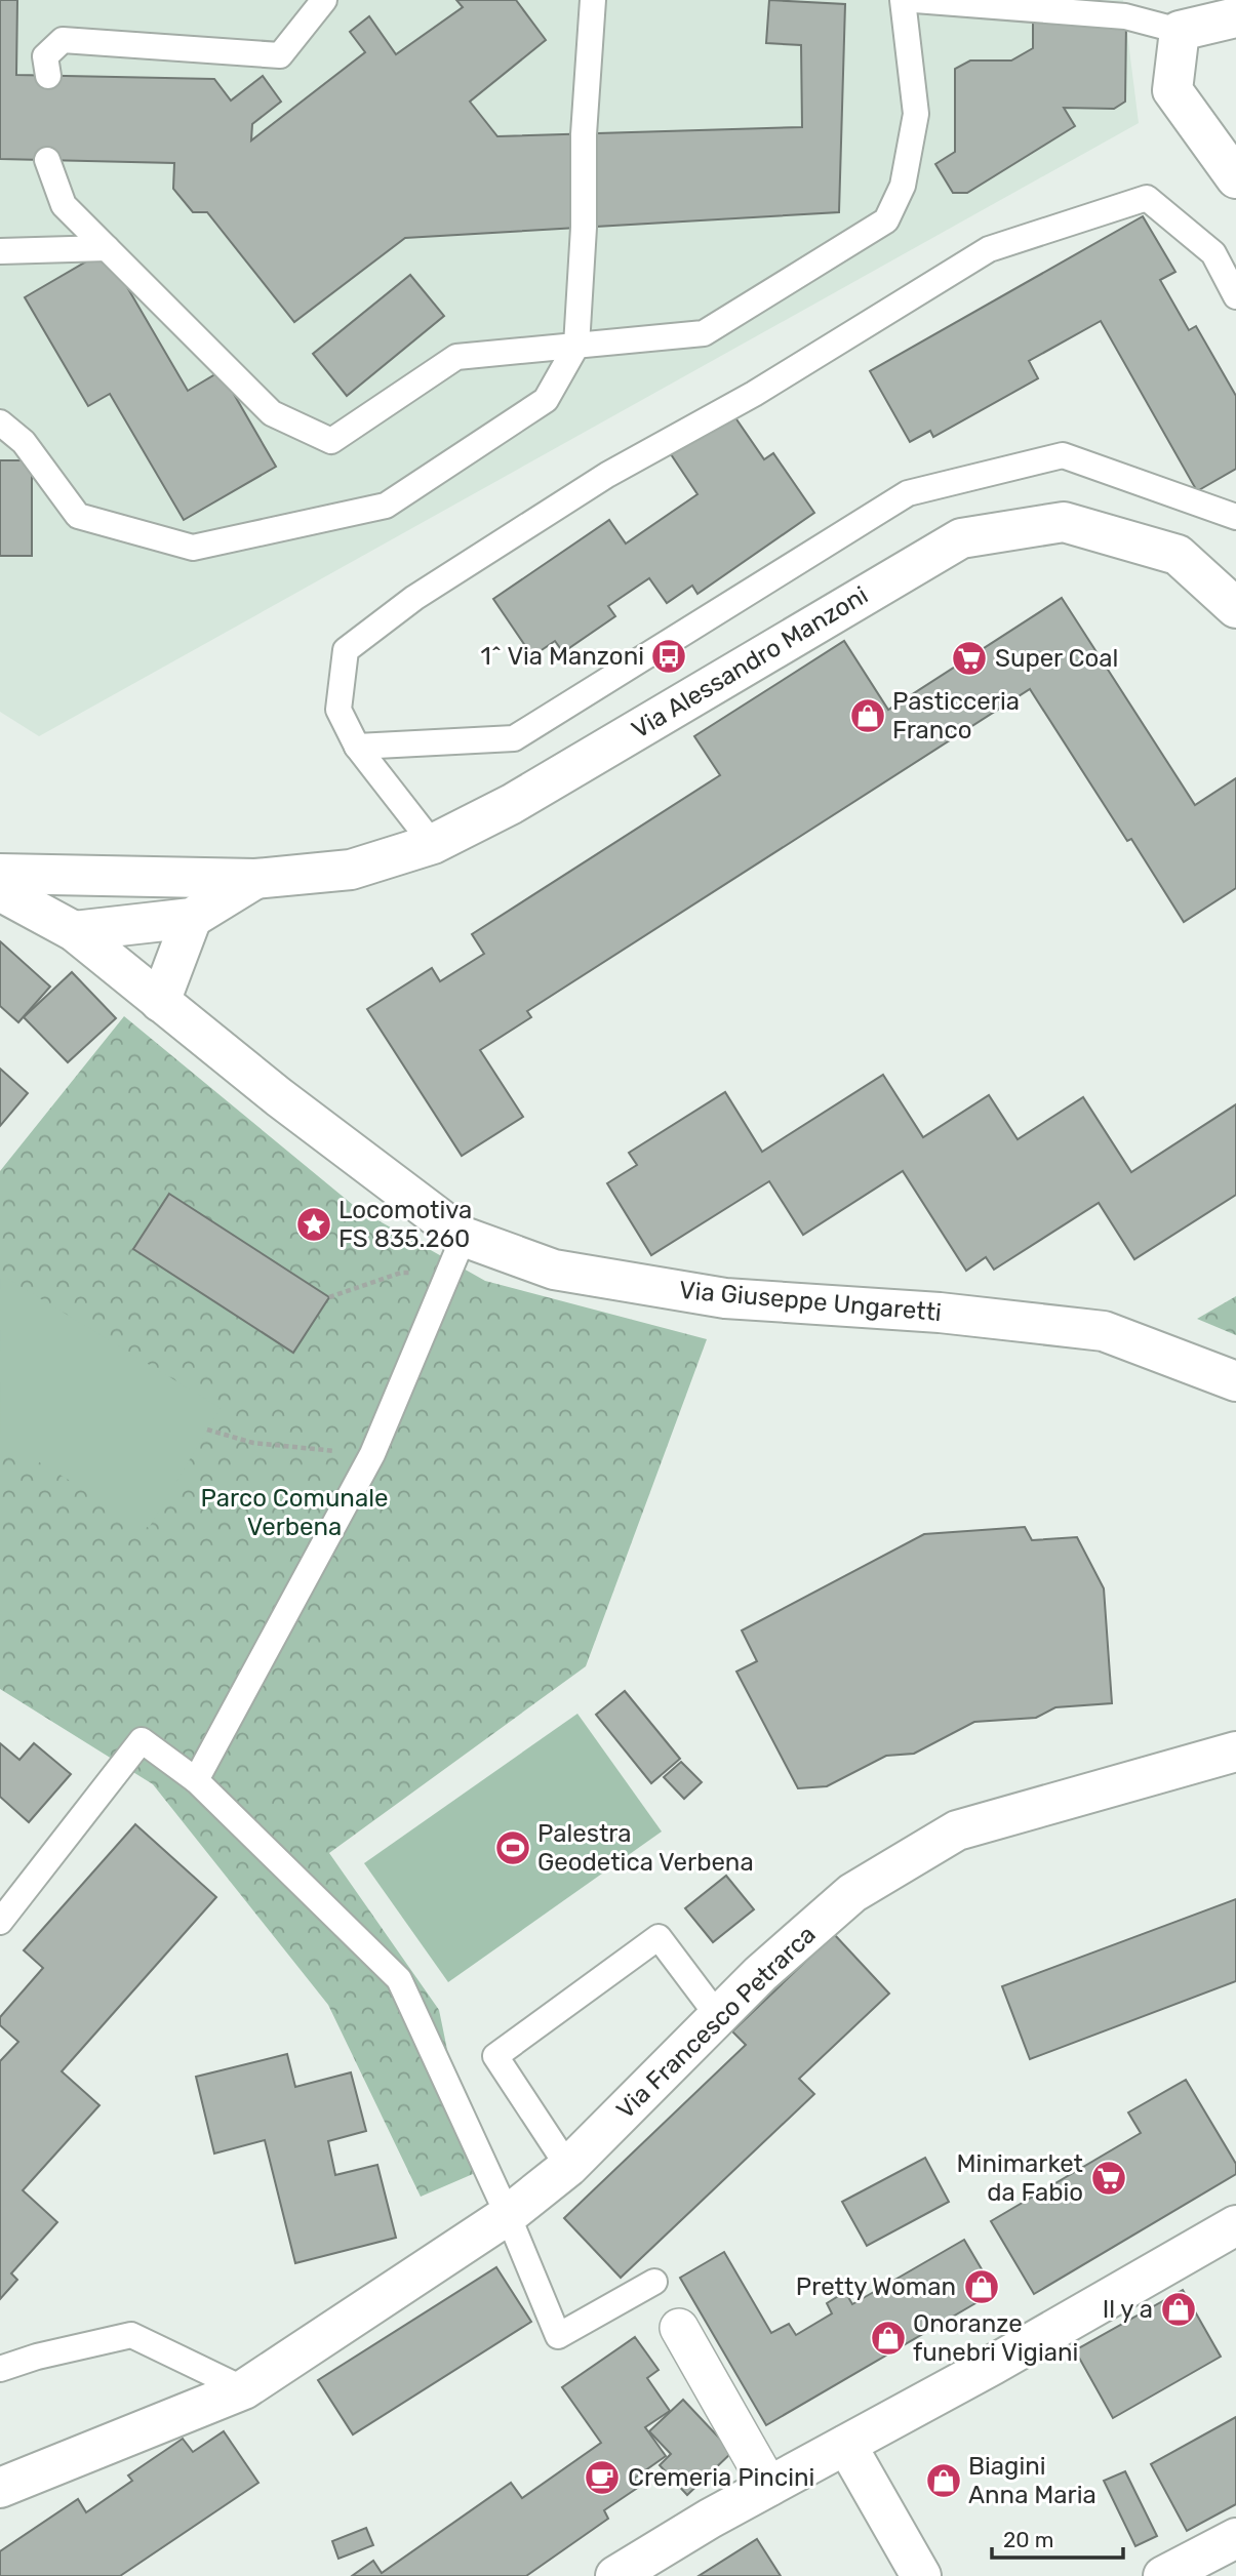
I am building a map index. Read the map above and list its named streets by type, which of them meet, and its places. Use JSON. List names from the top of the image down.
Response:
{
  "streets": {
    "street": ["Via Alessandro Manzoni", "Via Giuseppe Ungaretti", "Via Francesco Petrarca"]
  },
  "crossings": [
    ["Via Alessandro Manzoni", "Via Giuseppe Ungaretti"]
  ],
  "parks": ["Parco Comunale Verbena"],
  "places": {
    "bus stop": ["1^ Via Manzoni"],
    "supermarket": ["Super Coal", "Minimarket da Fabio"],
    "shop": [
      "Pasticceria Franco",
      "Pretty Woman",
      "Il y a",
      "Onoranze funebri Vigiani",
      "Biagini Anna Maria"
    ],
    "place": ["Locomotiva FS 835.260"],
    "sports": ["Palestra Geodetica Verbena"],
    "cafe": ["Cremeria Pincini"]
  },
  "scale_bar": "20 m"
}
